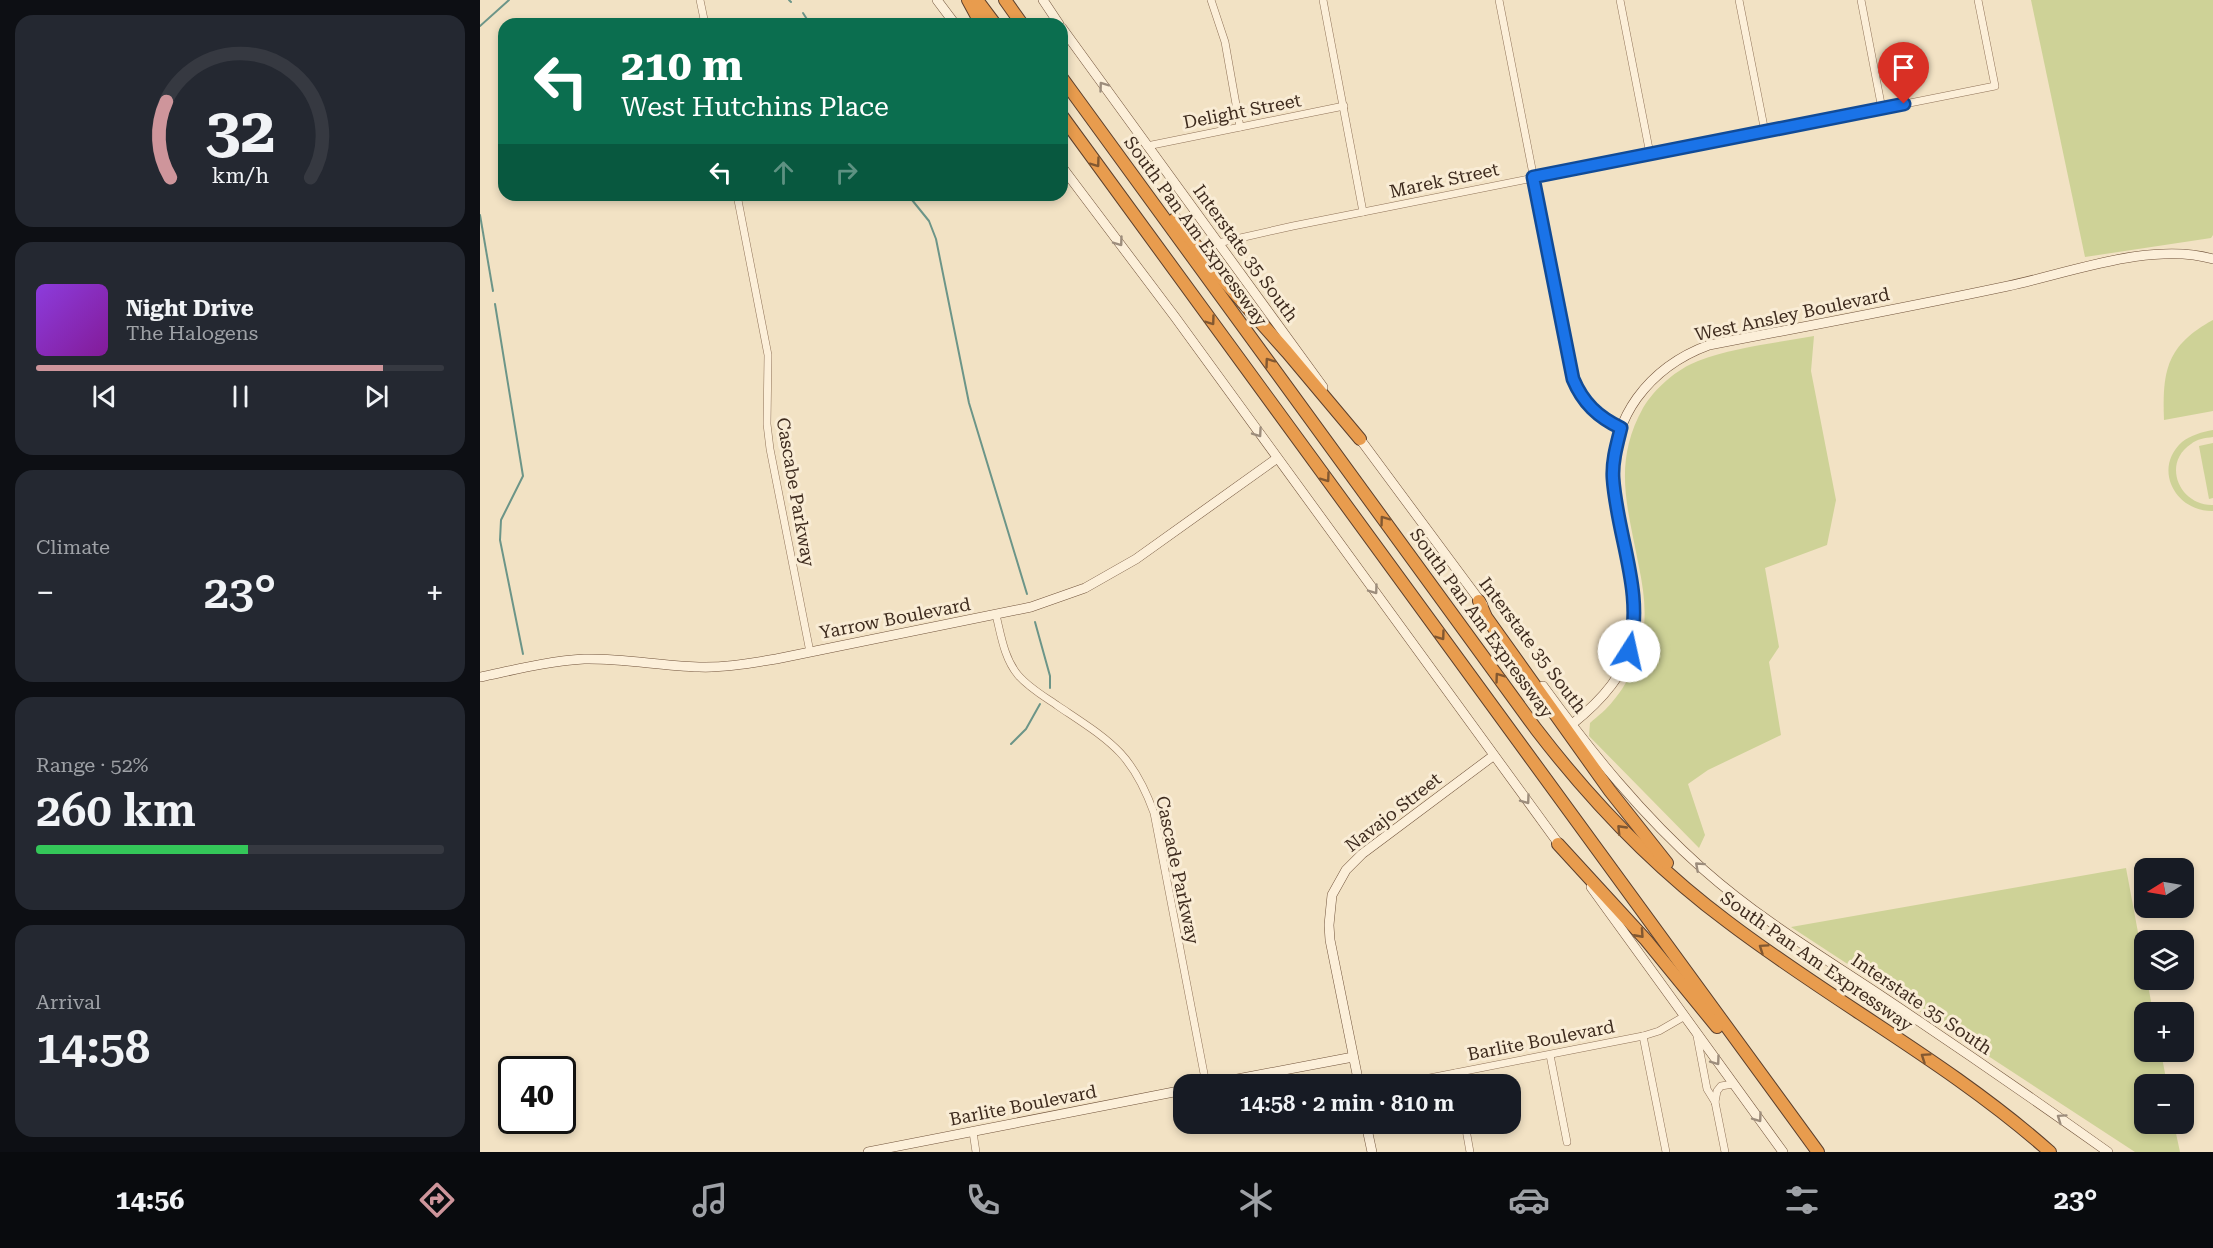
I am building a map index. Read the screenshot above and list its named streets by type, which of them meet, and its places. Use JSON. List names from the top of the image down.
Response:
{
  "streets": {
    "highway": ["South Pan Am Expressway"],
    "main road": [
      "Interstate 35 South",
      "West Ansley Boulevard",
      "Yarrow Boulevard",
      "Navajo Street",
      "Barlite Boulevard"
    ],
    "street": [
      "Delight Street",
      "Marek Street",
      "Cascabe Parkway",
      "Cascade Parkway"
    ]
  },
  "crossings": [
    ["Delight Street", "Interstate 35 South"],
    ["Marek Street", "Interstate 35 South"],
    ["Interstate 35 South", "West Ansley Boulevard"],
    ["Cascabe Parkway", "Yarrow Boulevard"],
    ["Yarrow Boulevard", "Cascade Parkway"]
  ],
  "one_way": ["Interstate 35 South"],
  "north": "left",
  "page": {
    "turn": ["210 m", "West Hutchins Place"],
    "song": ["Night Drive", "The Halogens"],
    "tile": [
      "Climate",
      ["Range · 52%", "260 km"],
      ["Arrival", "14:58"]
    ],
    "heat": ["−", "23°", "+"],
    "map_buttons": ["+", "−"],
    "limit": "40",
    "trip": "14:58 · 2 min · 810 m",
    "tabs": ["14:56", "23°"],
    "gauge": ["32", "km/h"]
  }
}
